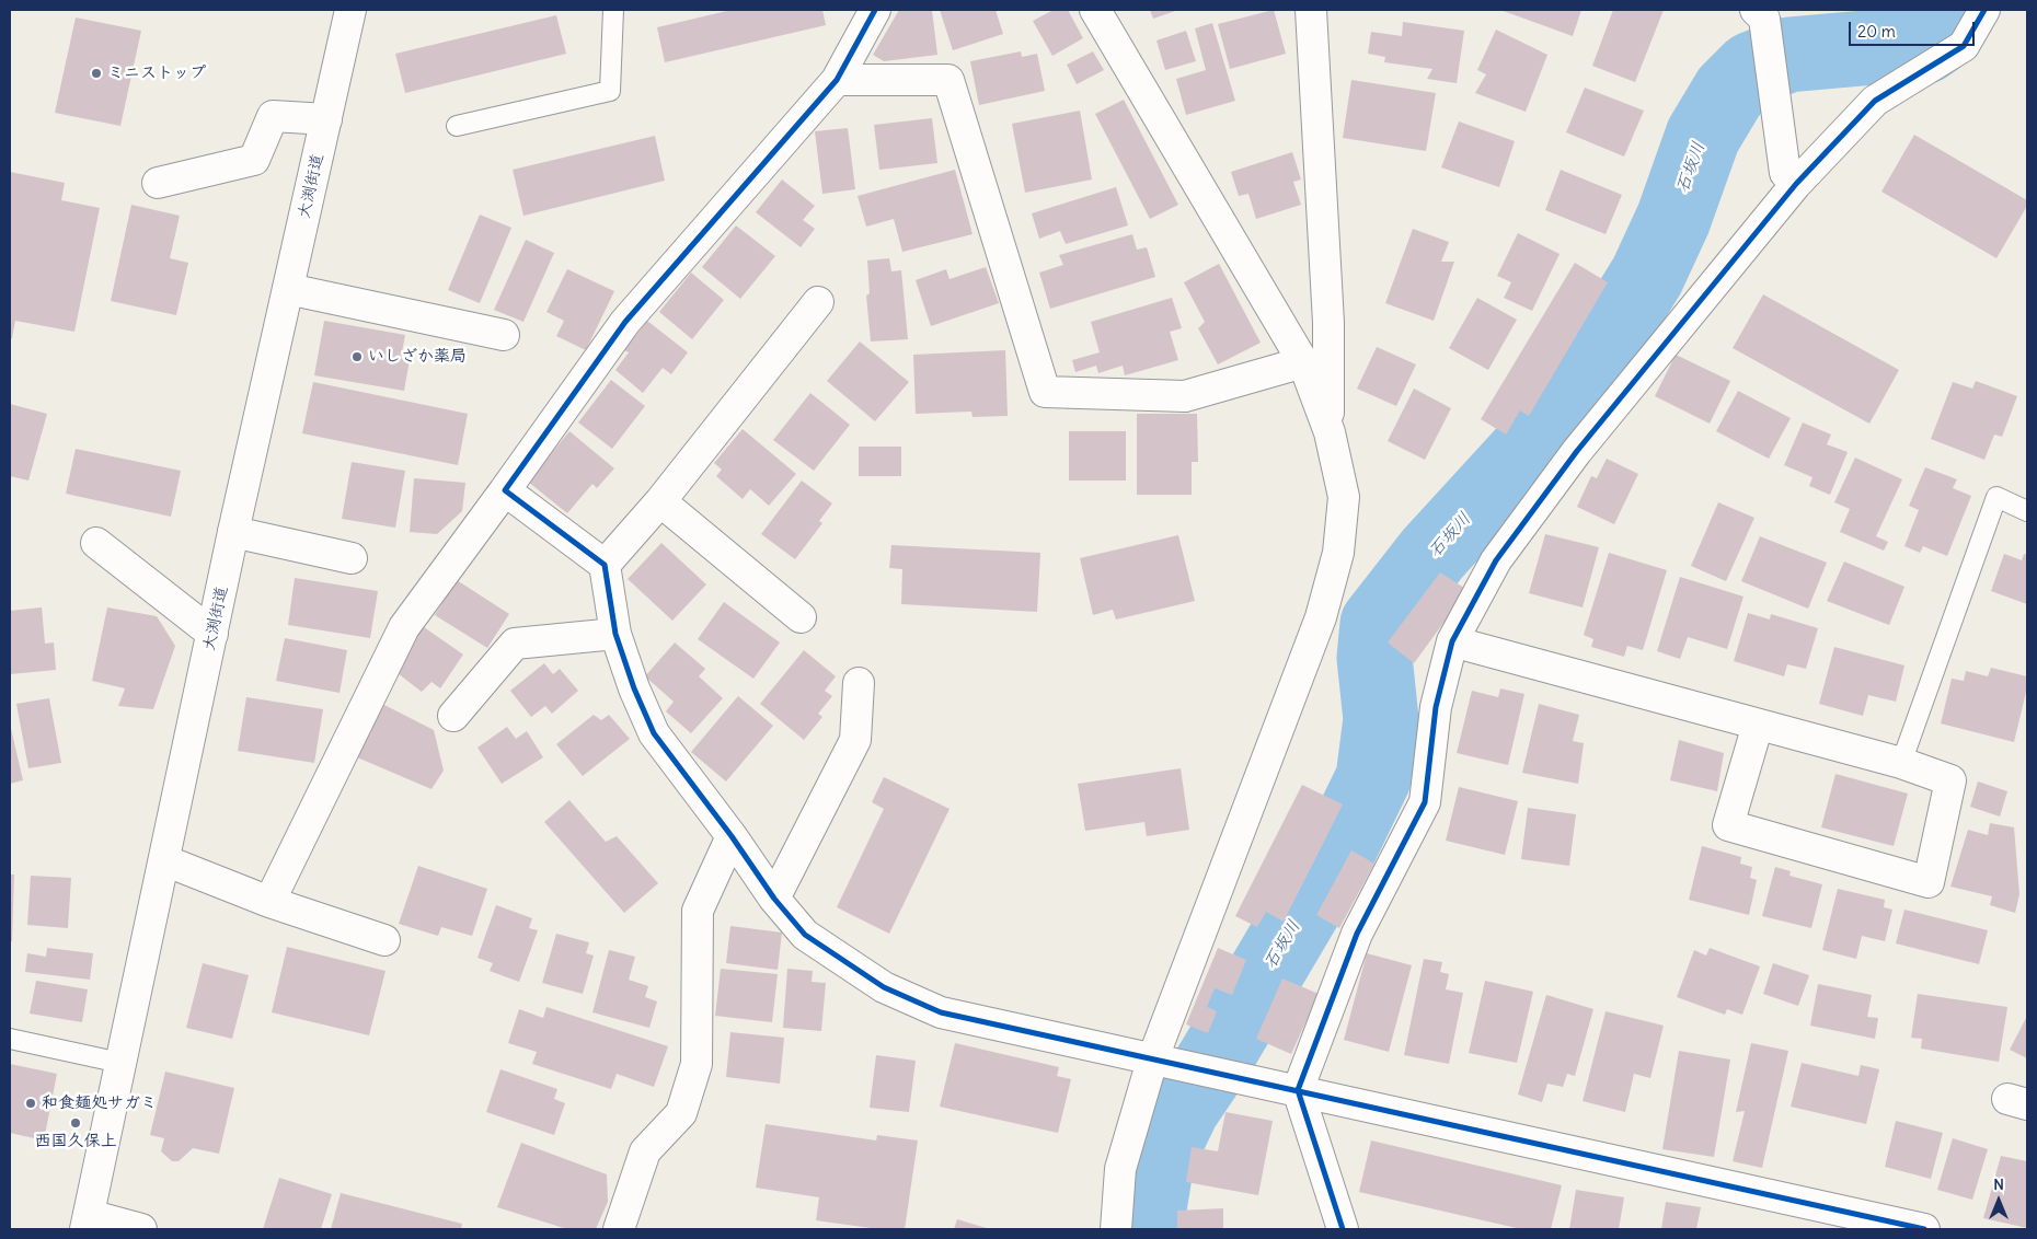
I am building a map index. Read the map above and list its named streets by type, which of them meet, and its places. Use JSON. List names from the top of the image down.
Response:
{
  "streets": {
    "street": ["大渕街道"]
  },
  "water": ["石坂川"],
  "places": [
    "ミニストップ",
    "いしざか薬局",
    "和食麺処サガミ",
    "西国久保上"
  ],
  "scale_bar": "20 m",
  "north": "top"
}
